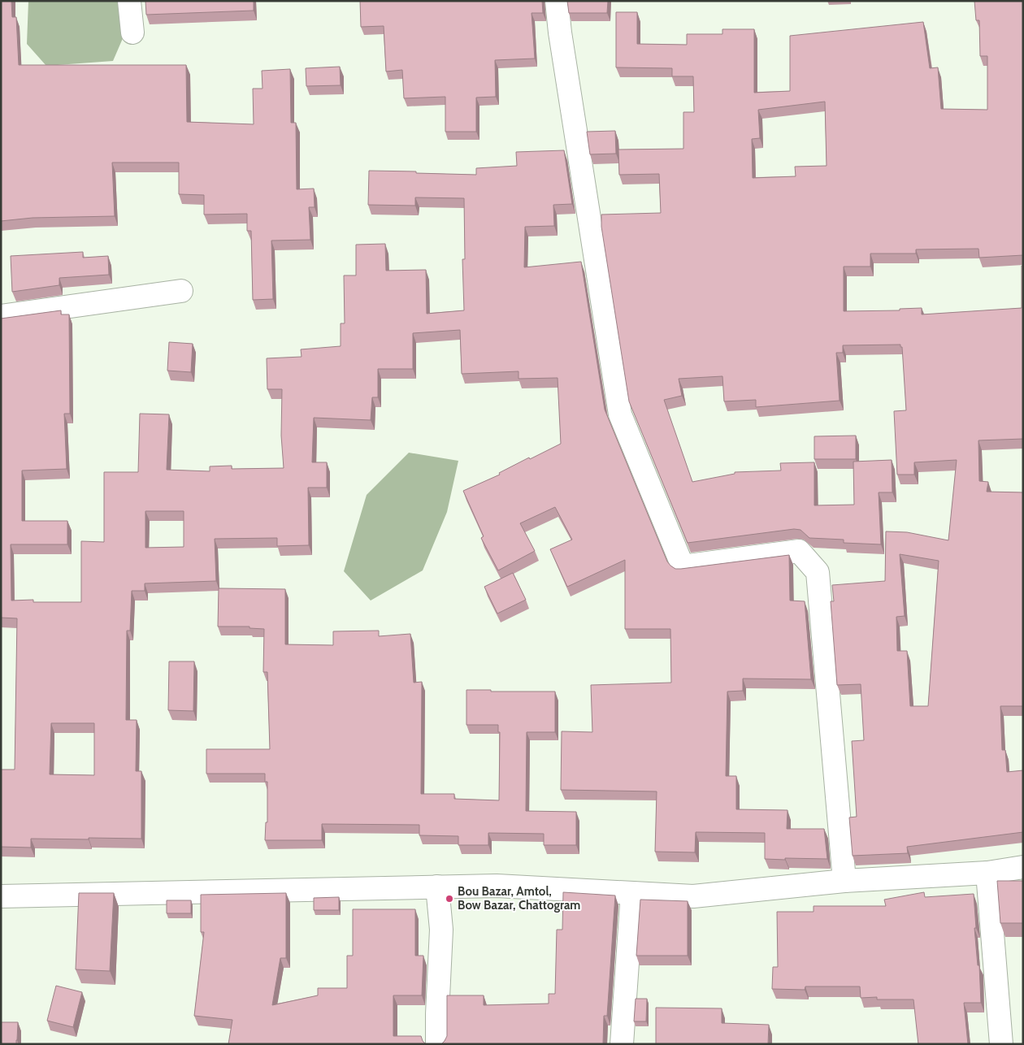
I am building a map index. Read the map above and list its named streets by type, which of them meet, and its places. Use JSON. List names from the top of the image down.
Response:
{
  "places": ["Bou Bazar, Amtol, Bow Bazar, Chattogram"]
}
